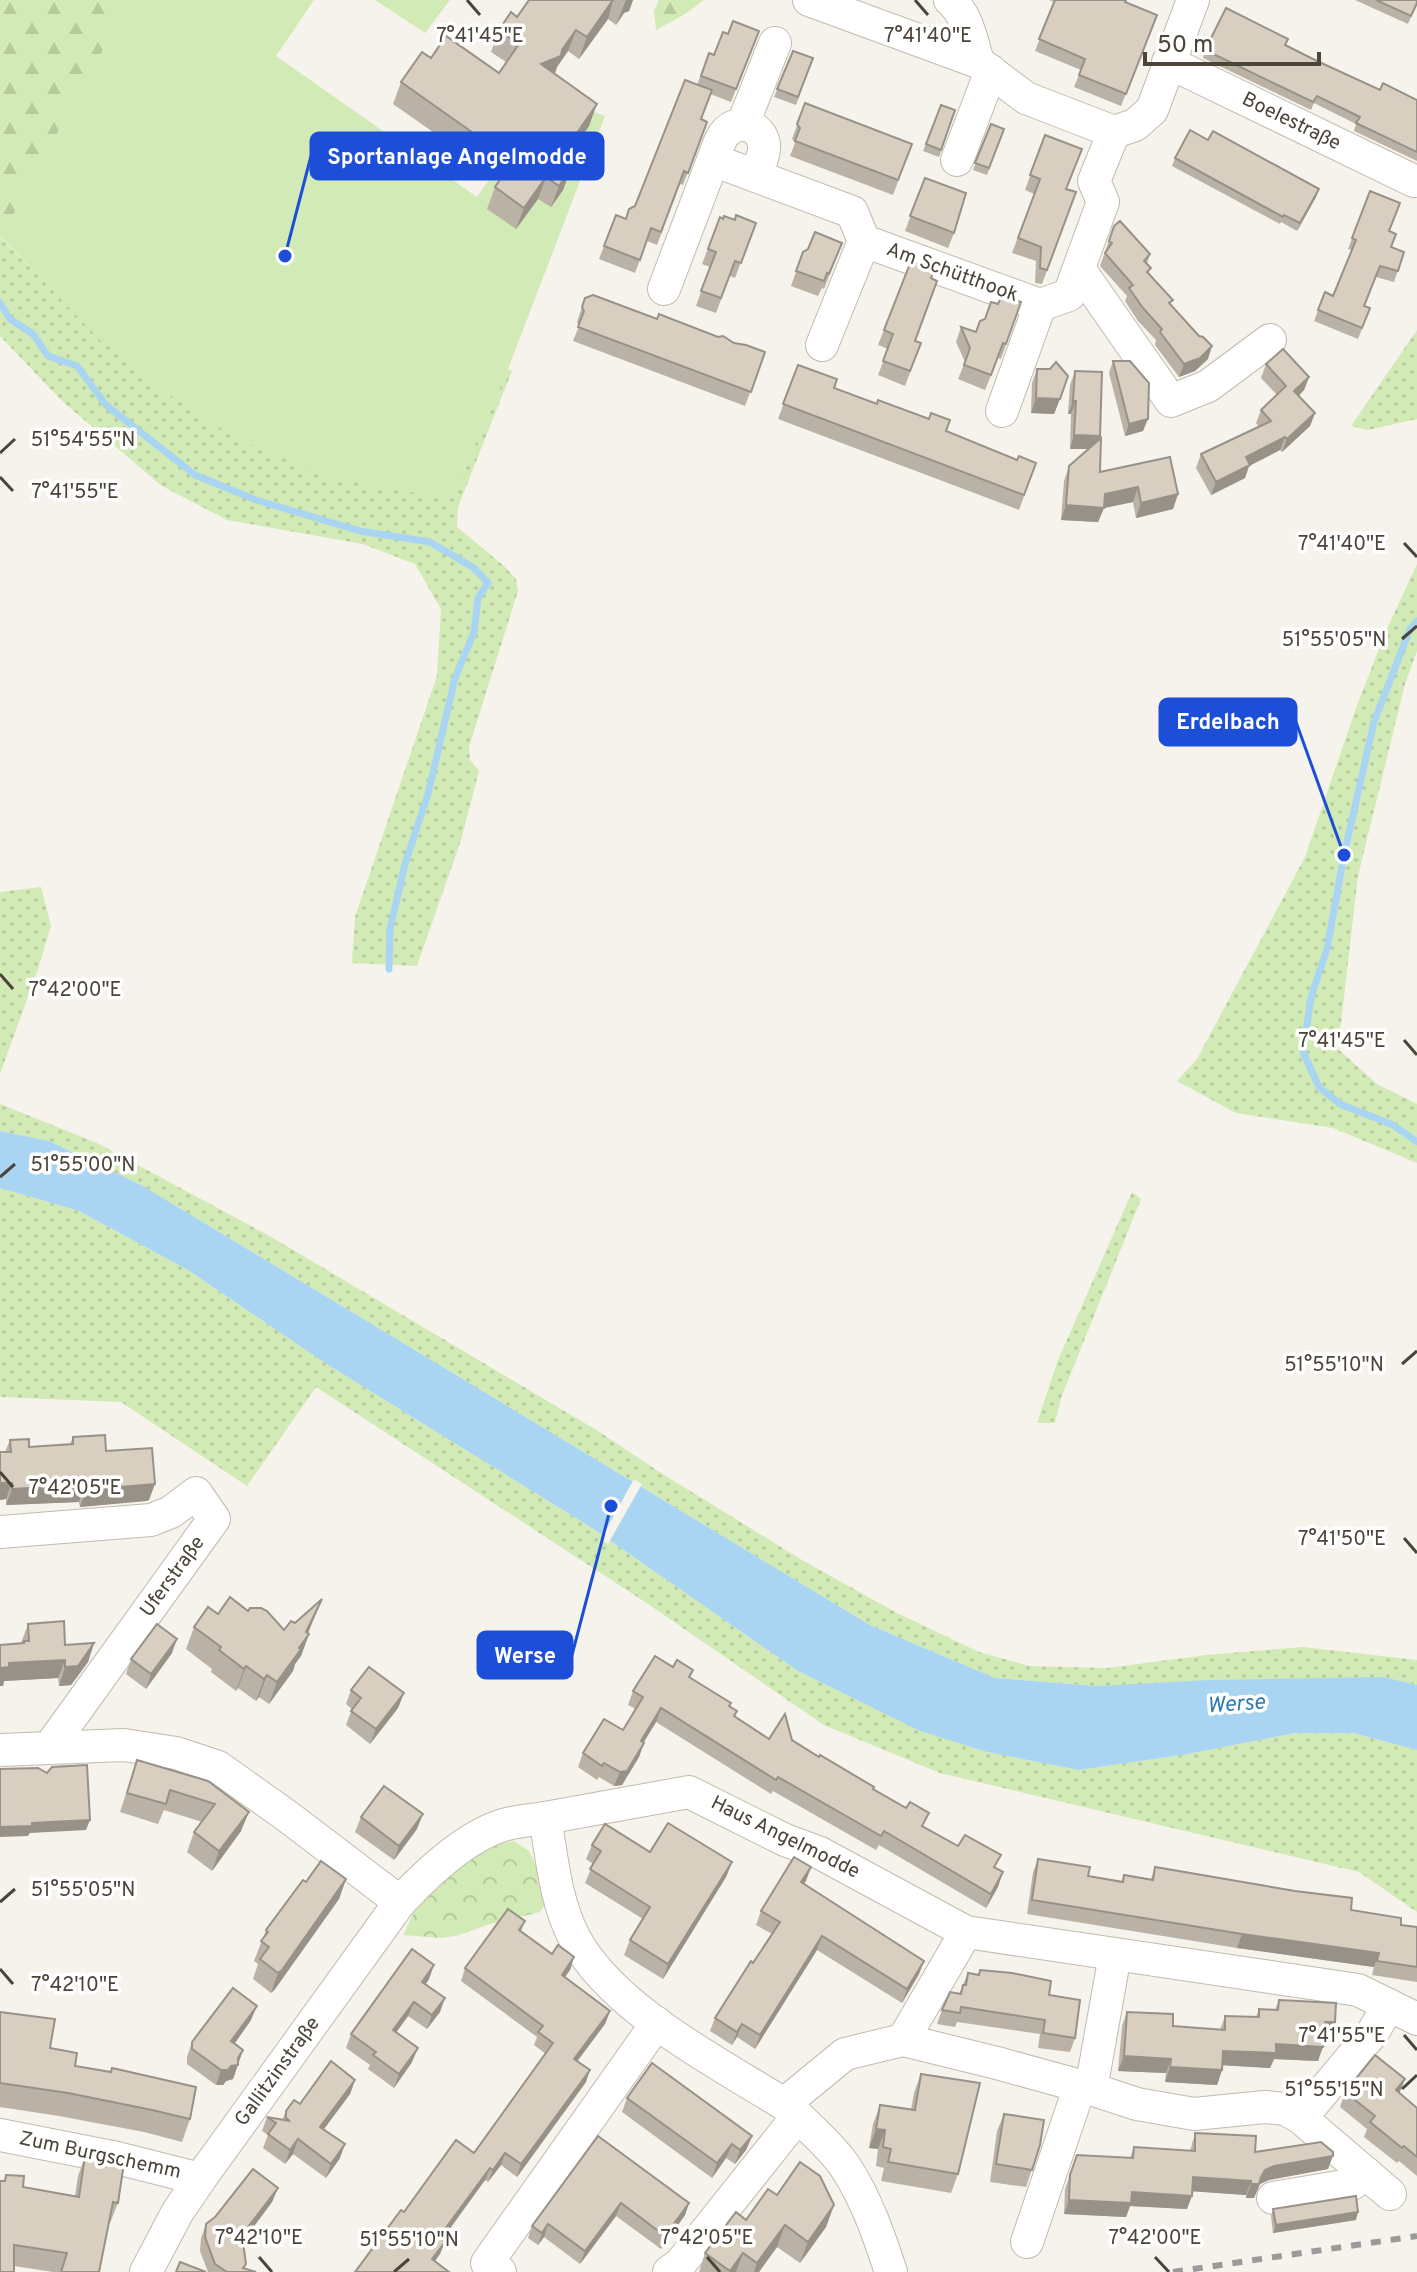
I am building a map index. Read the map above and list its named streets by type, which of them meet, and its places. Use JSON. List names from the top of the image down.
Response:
{
  "streets": {
    "street": [
      "Boelestraße",
      "Am Schütthook",
      "Uferstraße",
      "Haus Angelmodde",
      "Gallitzinstraße",
      "Zum Burgschemm"
    ]
  },
  "crossings": [
    ["Haus Angelmodde", "Gallitzinstraße"],
    ["Gallitzinstraße", "Zum Burgschemm"]
  ],
  "water": ["Werse"],
  "places": ["Sportanlage Angelmodde", "Erdelbach", "Werse"],
  "scale_bar": "50 m",
  "coordinates": [
    "7°41'45\"E",
    "7°41'40\"E",
    "51°54'55\"N",
    "7°41'55\"E",
    "51°55'05\"N",
    "7°42'00\"E",
    "51°55'00\"N",
    "51°55'10\"N",
    "7°42'05\"E",
    "7°41'50\"E",
    "7°42'10\"E",
    "51°55'15\"N"
  ]
}
